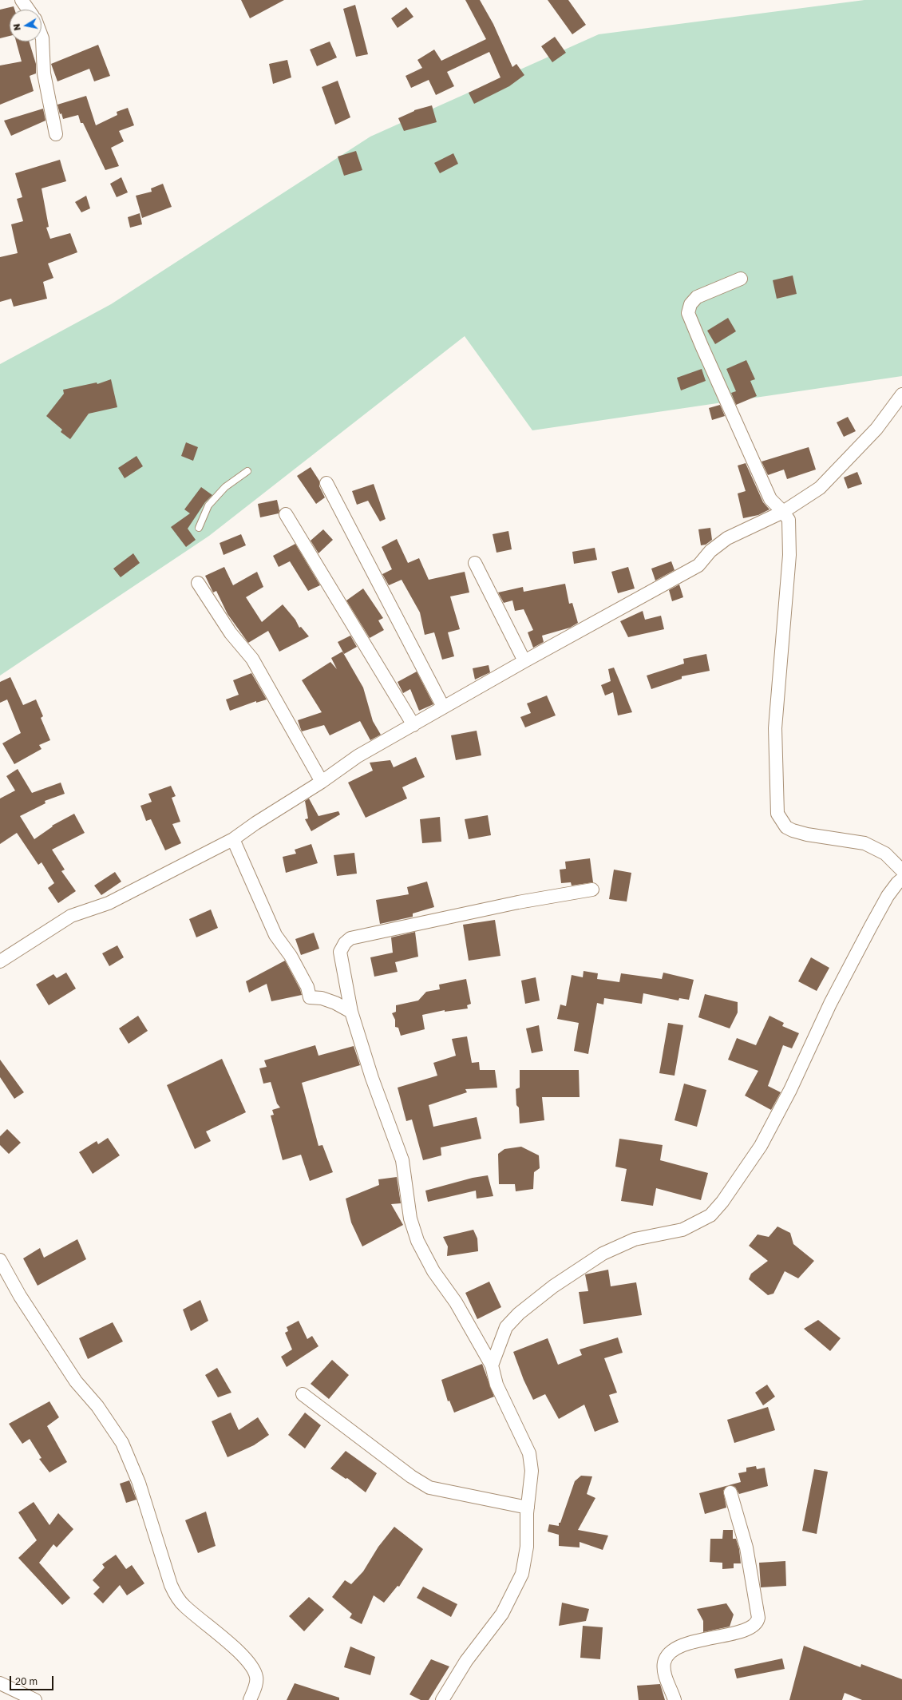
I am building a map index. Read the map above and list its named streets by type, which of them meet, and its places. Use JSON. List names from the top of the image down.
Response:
{
  "scale_bar": "20 m",
  "north": "left"
}
